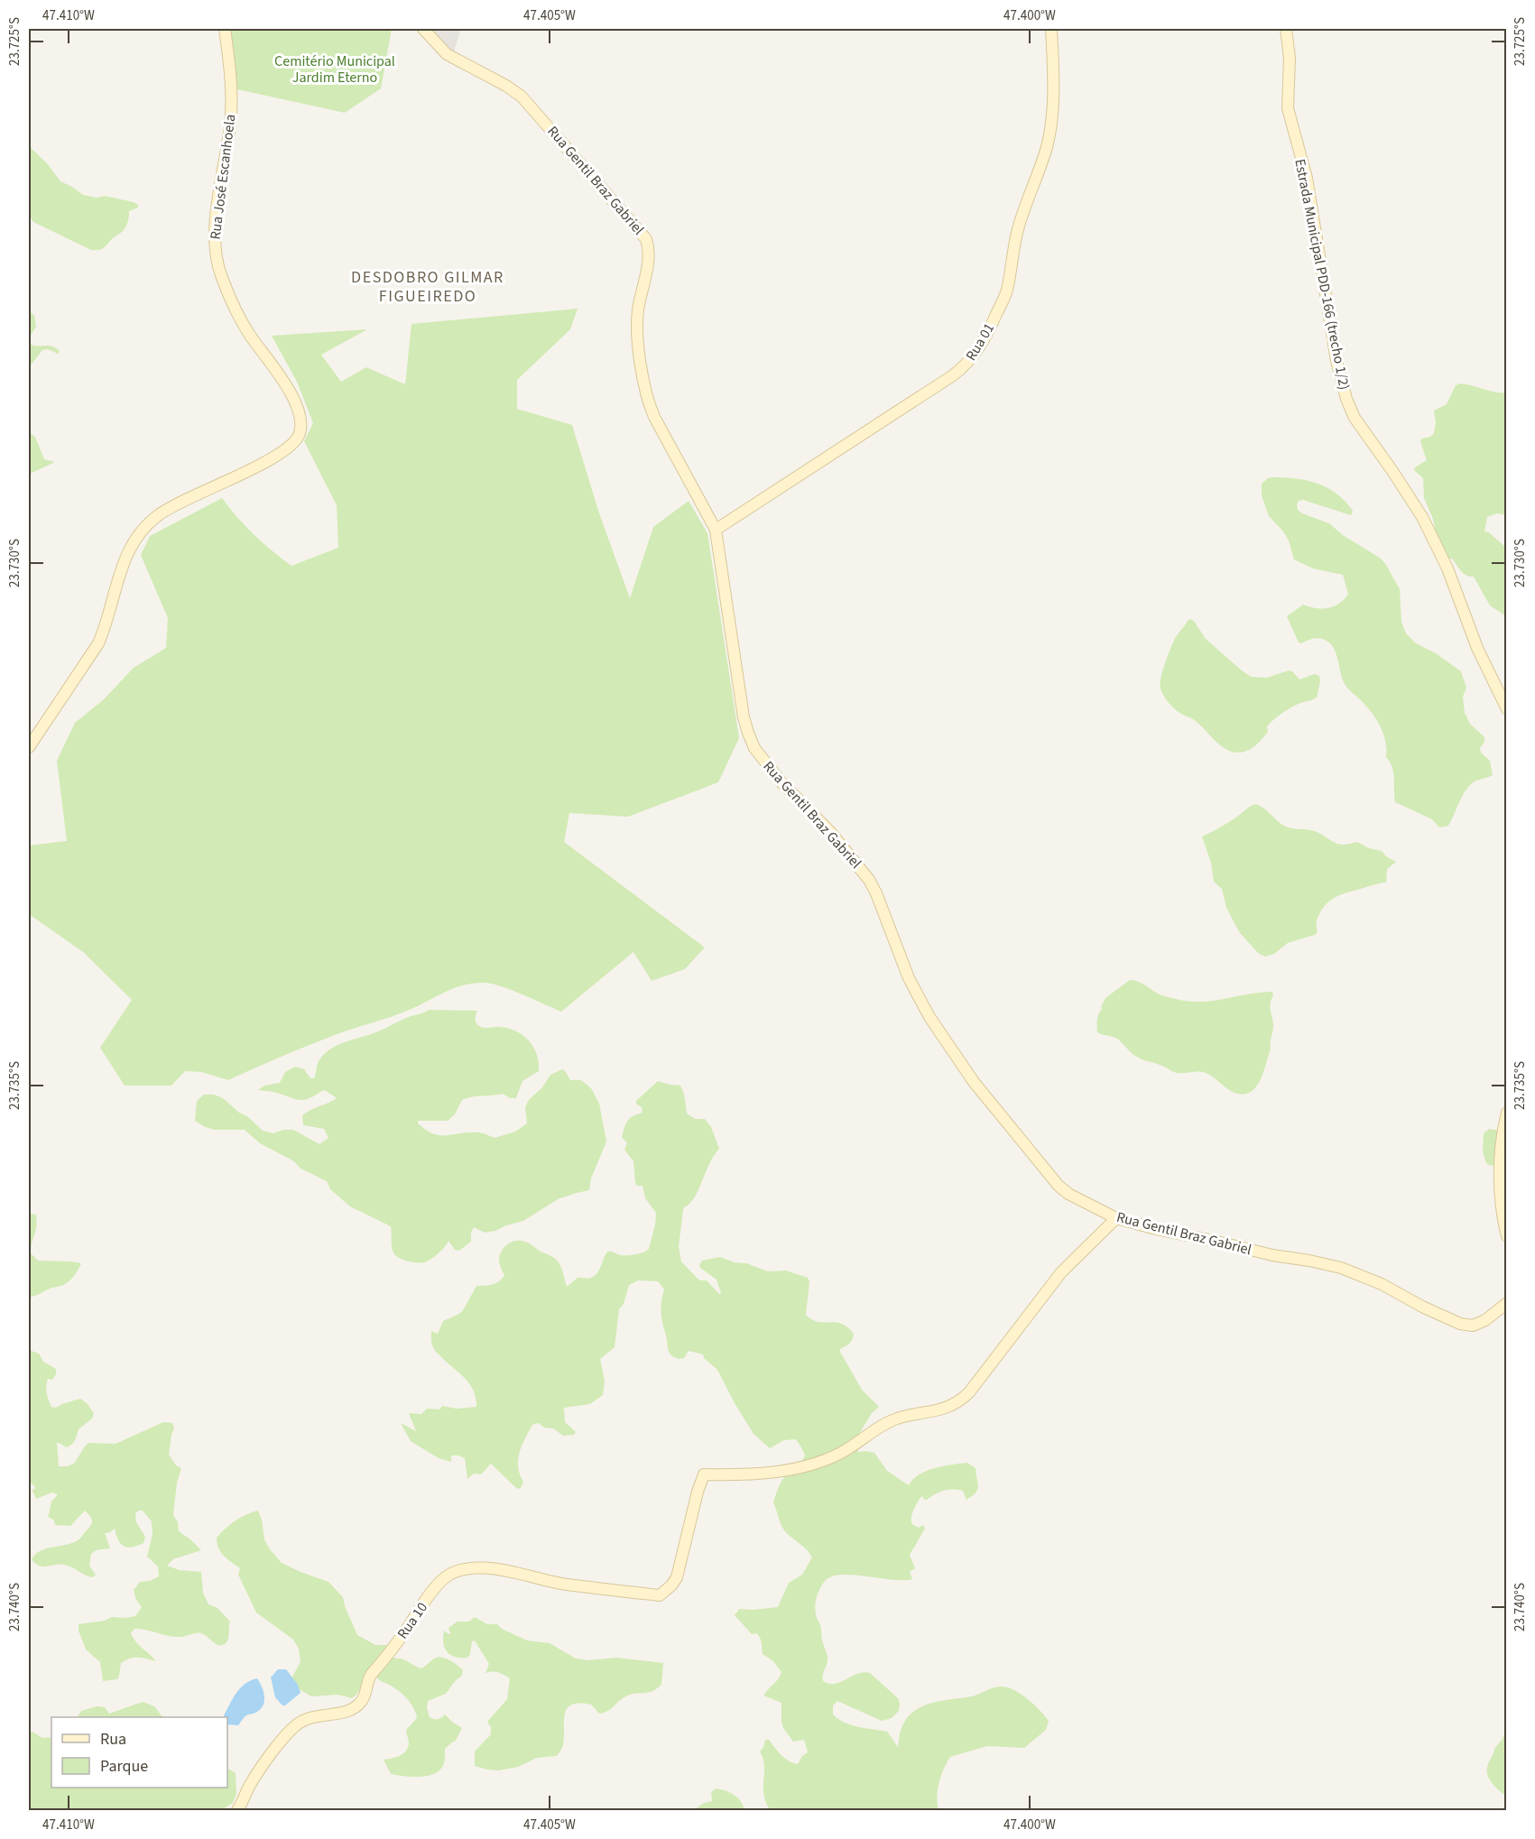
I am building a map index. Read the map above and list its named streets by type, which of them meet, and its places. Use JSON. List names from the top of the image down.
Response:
{
  "streets": {
    "street": [
      "Rua José Escanhoela",
      "Rua Gentil Braz Gabriel",
      "Estrada Municipal PDD-166 (trecho 1/2)",
      "Rua 01",
      "Rua 10"
    ]
  },
  "crossings": [
    ["Rua Gentil Braz Gabriel", "Rua 01"],
    ["Rua Gentil Braz Gabriel", "Rua 10"]
  ],
  "districts": ["DESDOBRO GILMAR FIGUEIREDO"],
  "parks": ["Cemitério Municipal Jardim Eterno"],
  "legend": ["Rua", "Parque"],
  "coordinates": [
    "47.410°W",
    "47.405°W",
    "47.400°W",
    "23.725°S",
    "23.730°S",
    "23.735°S",
    "23.740°S"
  ]
}
